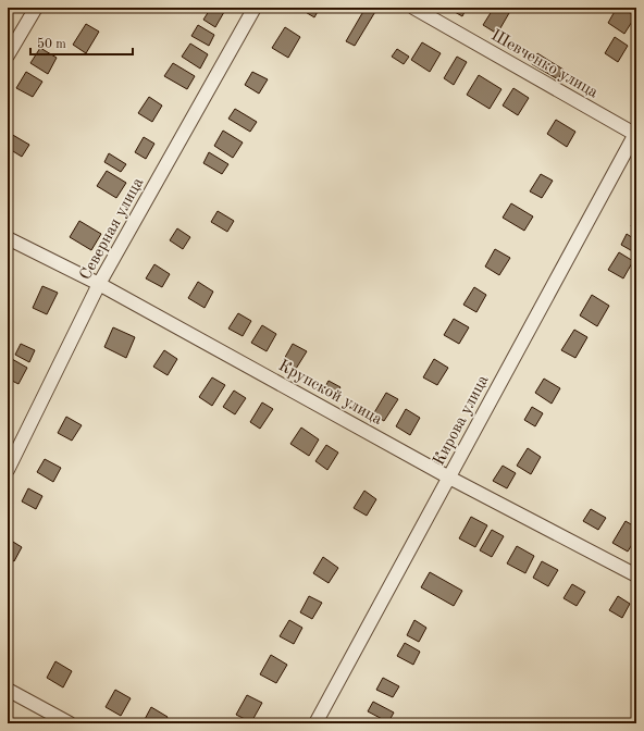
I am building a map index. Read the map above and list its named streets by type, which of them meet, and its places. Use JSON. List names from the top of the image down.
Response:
{
  "streets": {
    "street": [
      "Шевченко улица",
      "Северная улица",
      "Крупской улица",
      "Кирова улица"
    ]
  },
  "crossings": [
    ["Шевченко улица", "Кирова улица"],
    ["Северная улица", "Крупской улица"],
    ["Крупской улица", "Кирова улица"]
  ],
  "scale_bar": "50 m"
}
